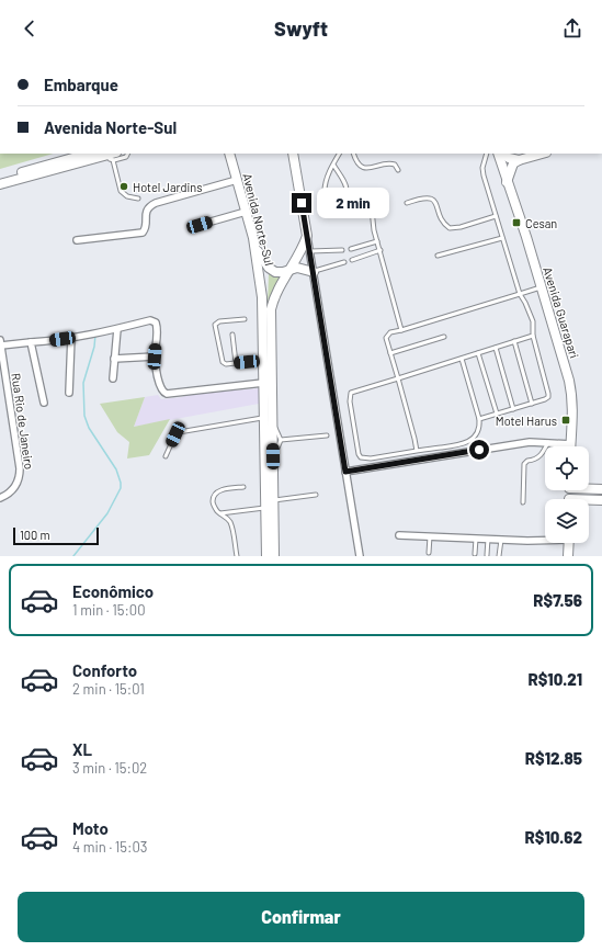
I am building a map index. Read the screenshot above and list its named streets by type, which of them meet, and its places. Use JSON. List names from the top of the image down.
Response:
{
  "streets": {
    "main road": ["Avenida Norte-Sul", "Avenida Guarapari"],
    "street": ["Rua Rio de Janeiro"]
  },
  "places": {
    "other": ["Hotel Jardins"],
    "transit": ["Cesan", "Motel Harus"]
  },
  "scale_bar": "100 m",
  "page": {
    "header": "Swyft",
    "banner": ["Embarque", "Avenida Norte-Sul"],
    "bubble": "2 min",
    "scale": "100 m",
    "list": [
      {
        "name": "Econômico",
        "note": "1 min · 15:00",
        "value": "R$7.56"
      },
      {
        "name": "Conforto",
        "note": "2 min · 15:01",
        "value": "R$10.21"
      },
      {
        "name": "XL",
        "note": "3 min · 15:02",
        "value": "R$12.85"
      },
      {
        "name": "Moto",
        "note": "4 min · 15:03",
        "value": "R$10.62"
      }
    ],
    "buttons": "Confirmar"
  }
}
